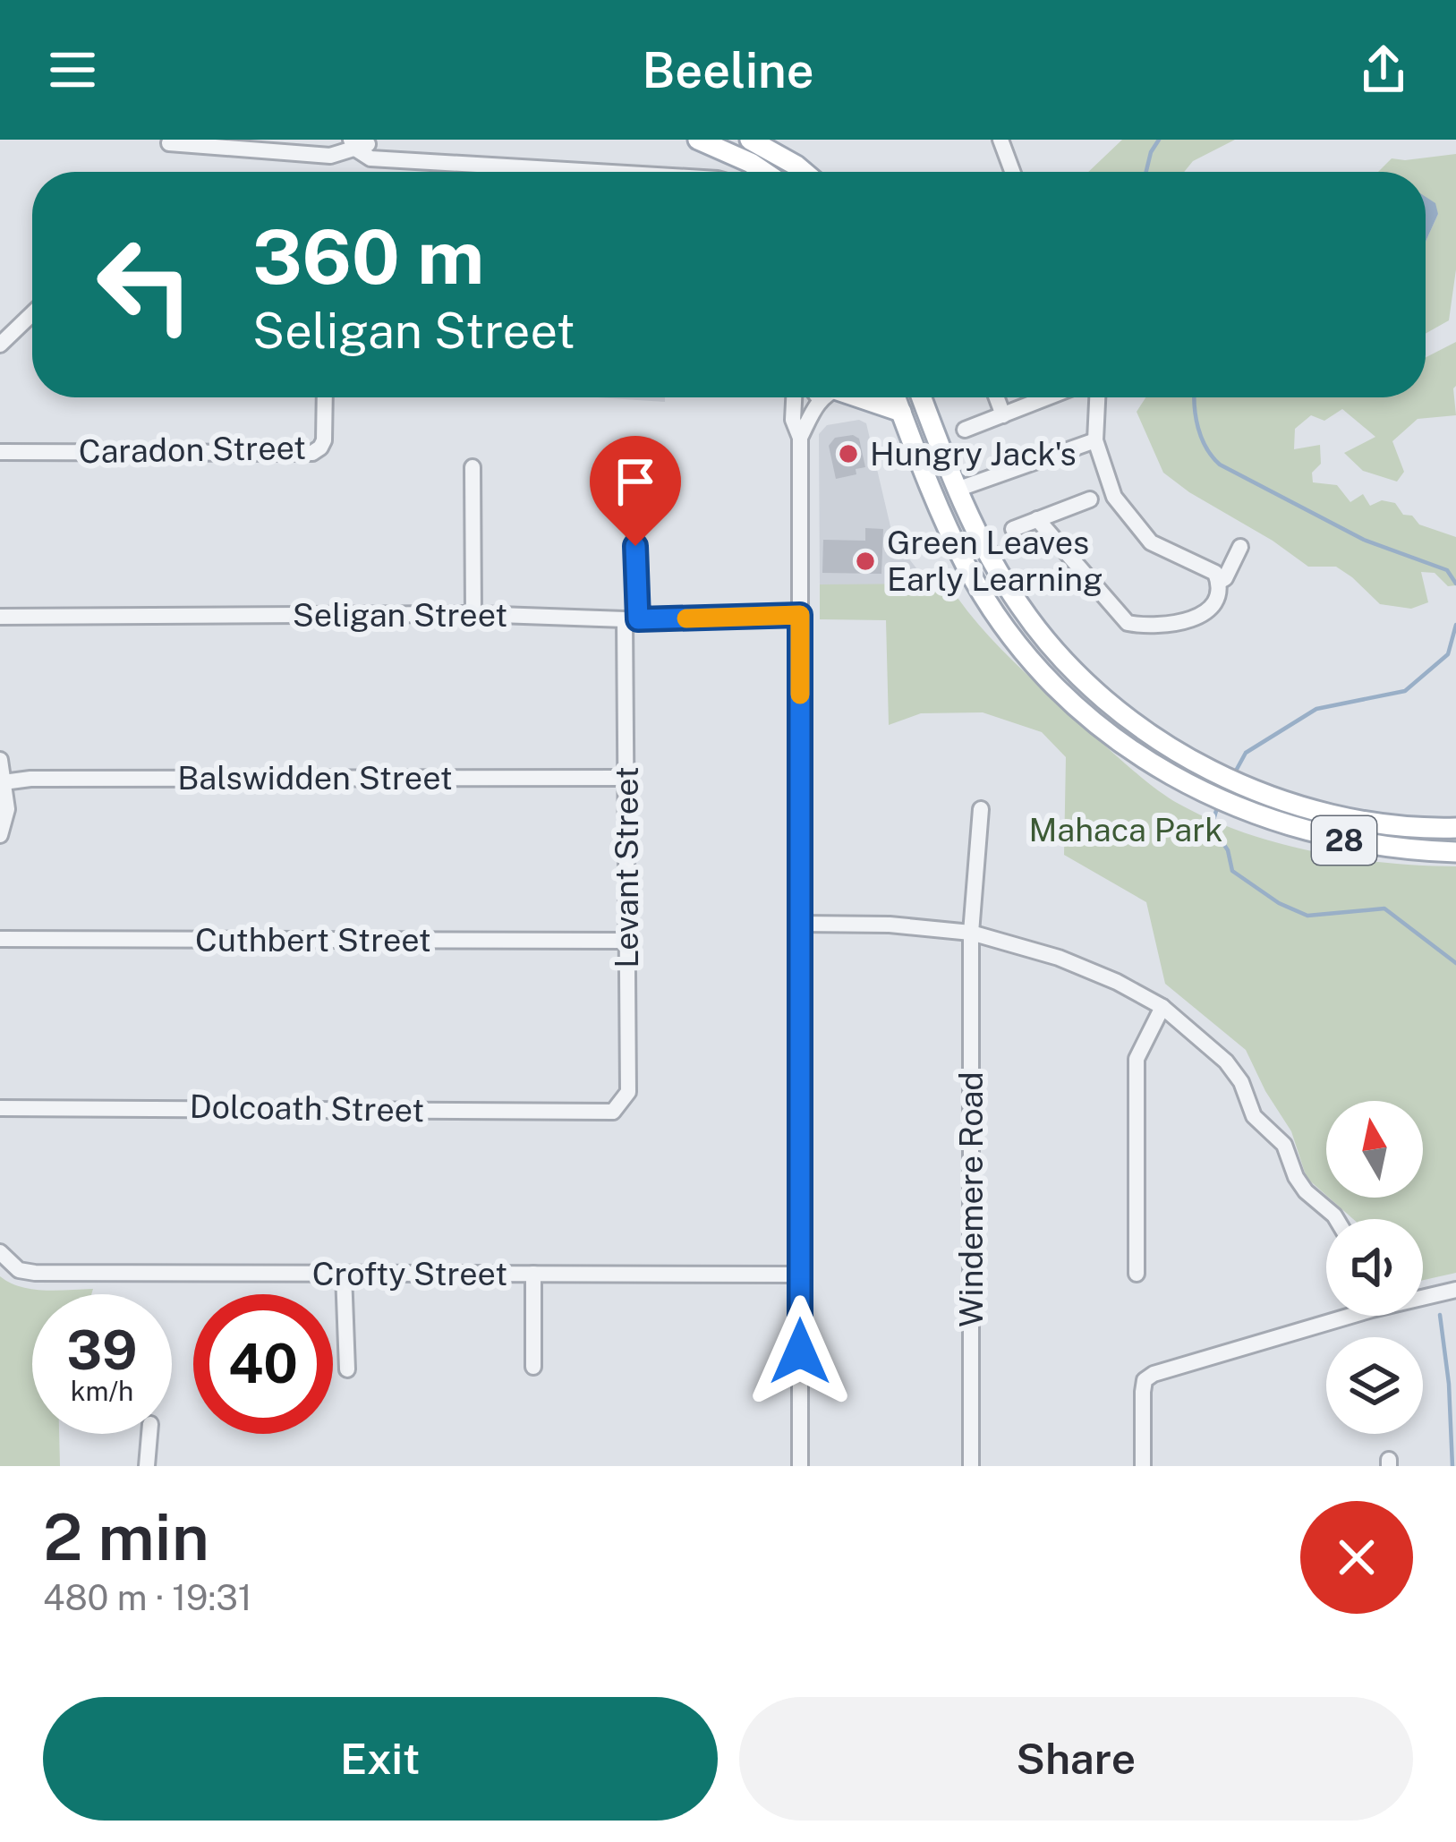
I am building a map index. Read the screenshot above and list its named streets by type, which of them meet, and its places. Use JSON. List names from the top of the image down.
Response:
{
  "streets": {
    "main road": ["28"],
    "street": [
      "Caradon Street",
      "Seligan Street",
      "Balswidden Street",
      "Levant Street",
      "Cuthbert Street",
      "Dolcoath Street",
      "Windemere Road",
      "Crofty Street"
    ]
  },
  "crossings": [
    ["Seligan Street", "Levant Street"],
    ["Balswidden Street", "Levant Street"],
    ["Levant Street", "Cuthbert Street"],
    ["Levant Street", "Dolcoath Street"]
  ],
  "parks": ["Mahaca Park"],
  "places": ["Hungry Jack's", "Green Leaves Early Learning"],
  "north": "top",
  "page": {
    "header": "Beeline",
    "turn": ["360 m", "Seligan Street"],
    "speed": "39 km/h",
    "limit": "40",
    "heading": ["2 min", "480 m · 19:31"],
    "buttons": ["Exit", "Share"]
  }
}
